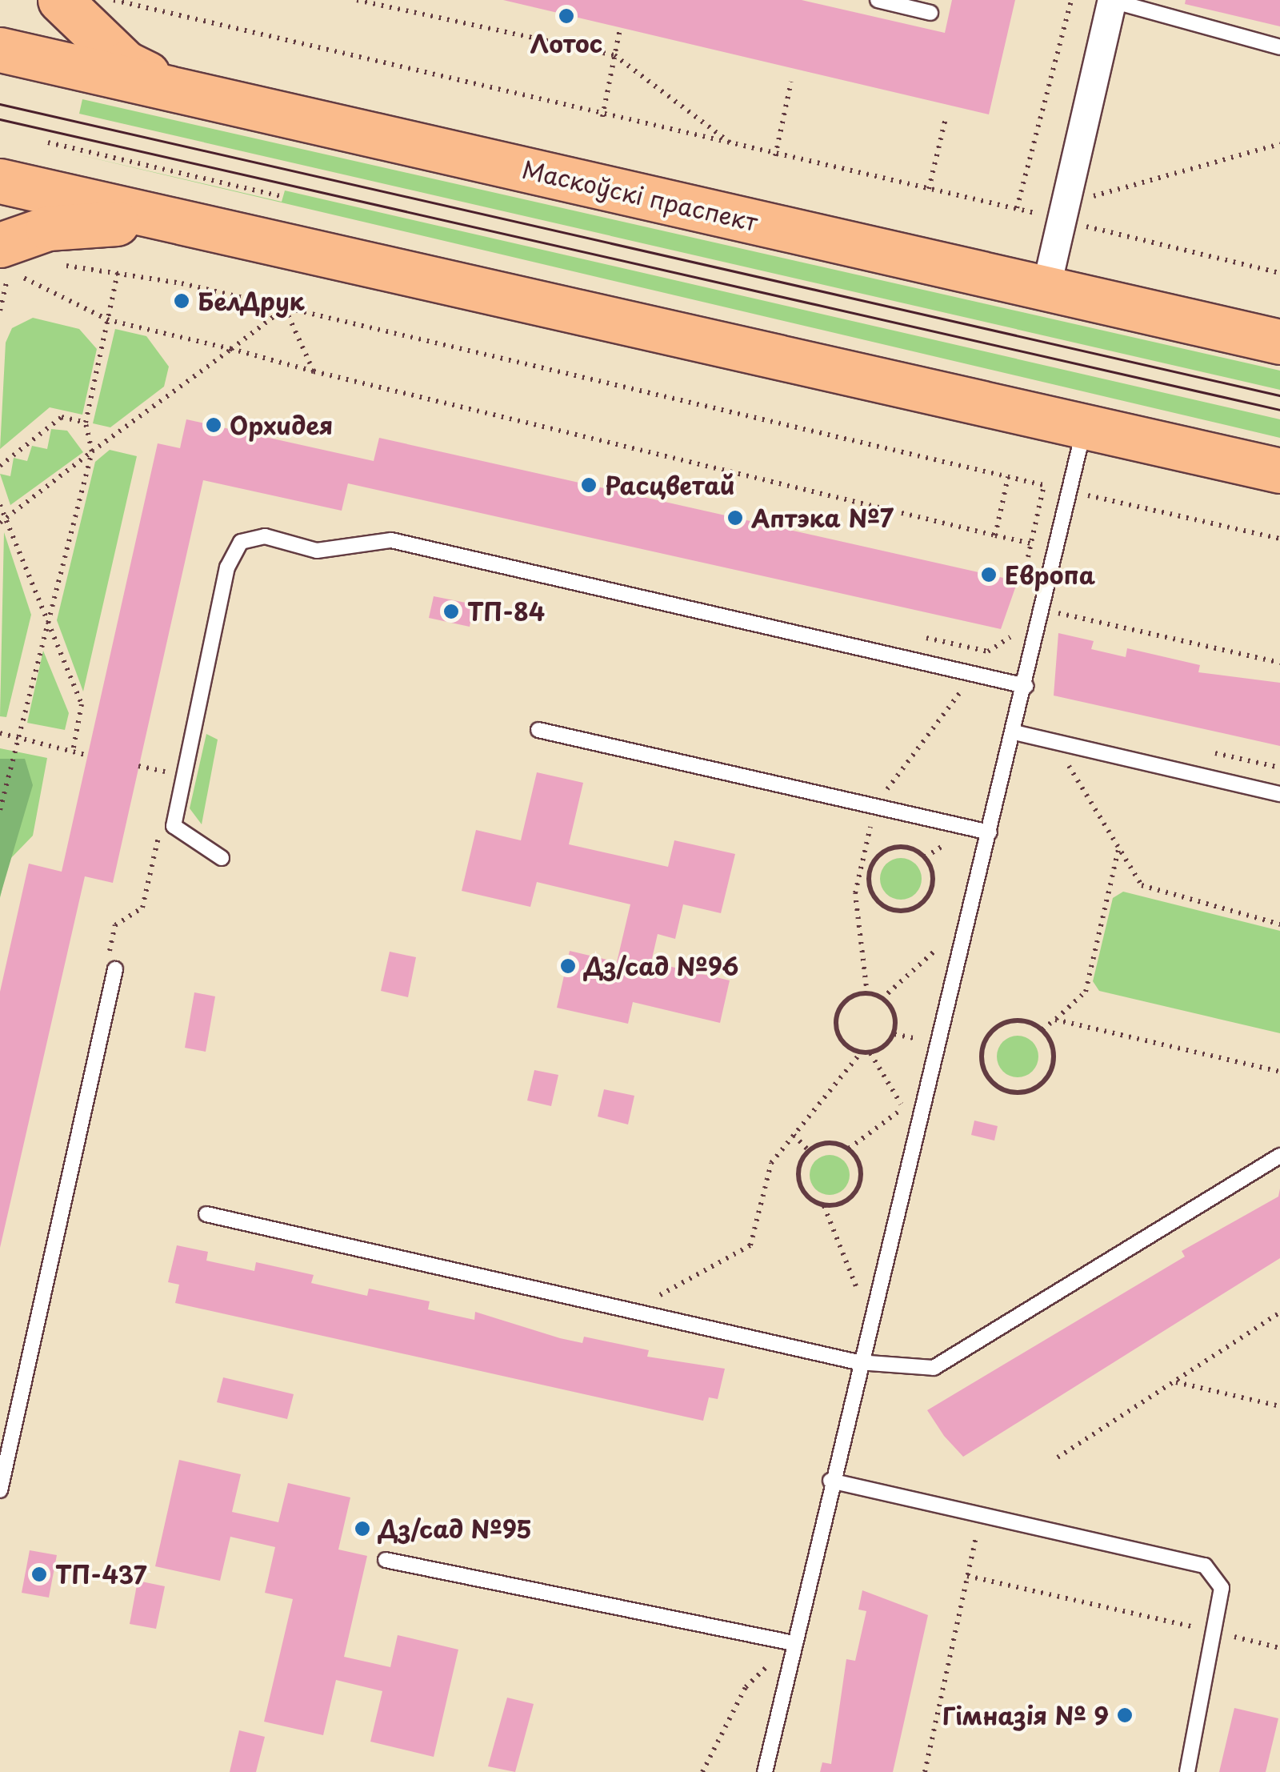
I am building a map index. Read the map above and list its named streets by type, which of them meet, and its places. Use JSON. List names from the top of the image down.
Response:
{
  "streets": {
    "main road": ["Маскоўскі праспект"]
  },
  "places": [
    "Лотос",
    "БелДрук",
    "Орхидея",
    "Расцветай",
    "Аптэка №7",
    "Европа",
    "ТП-84",
    "Дз/сад №96",
    "Дз/сад №95",
    "ТП-437",
    "Гімназія № 9"
  ]
}
